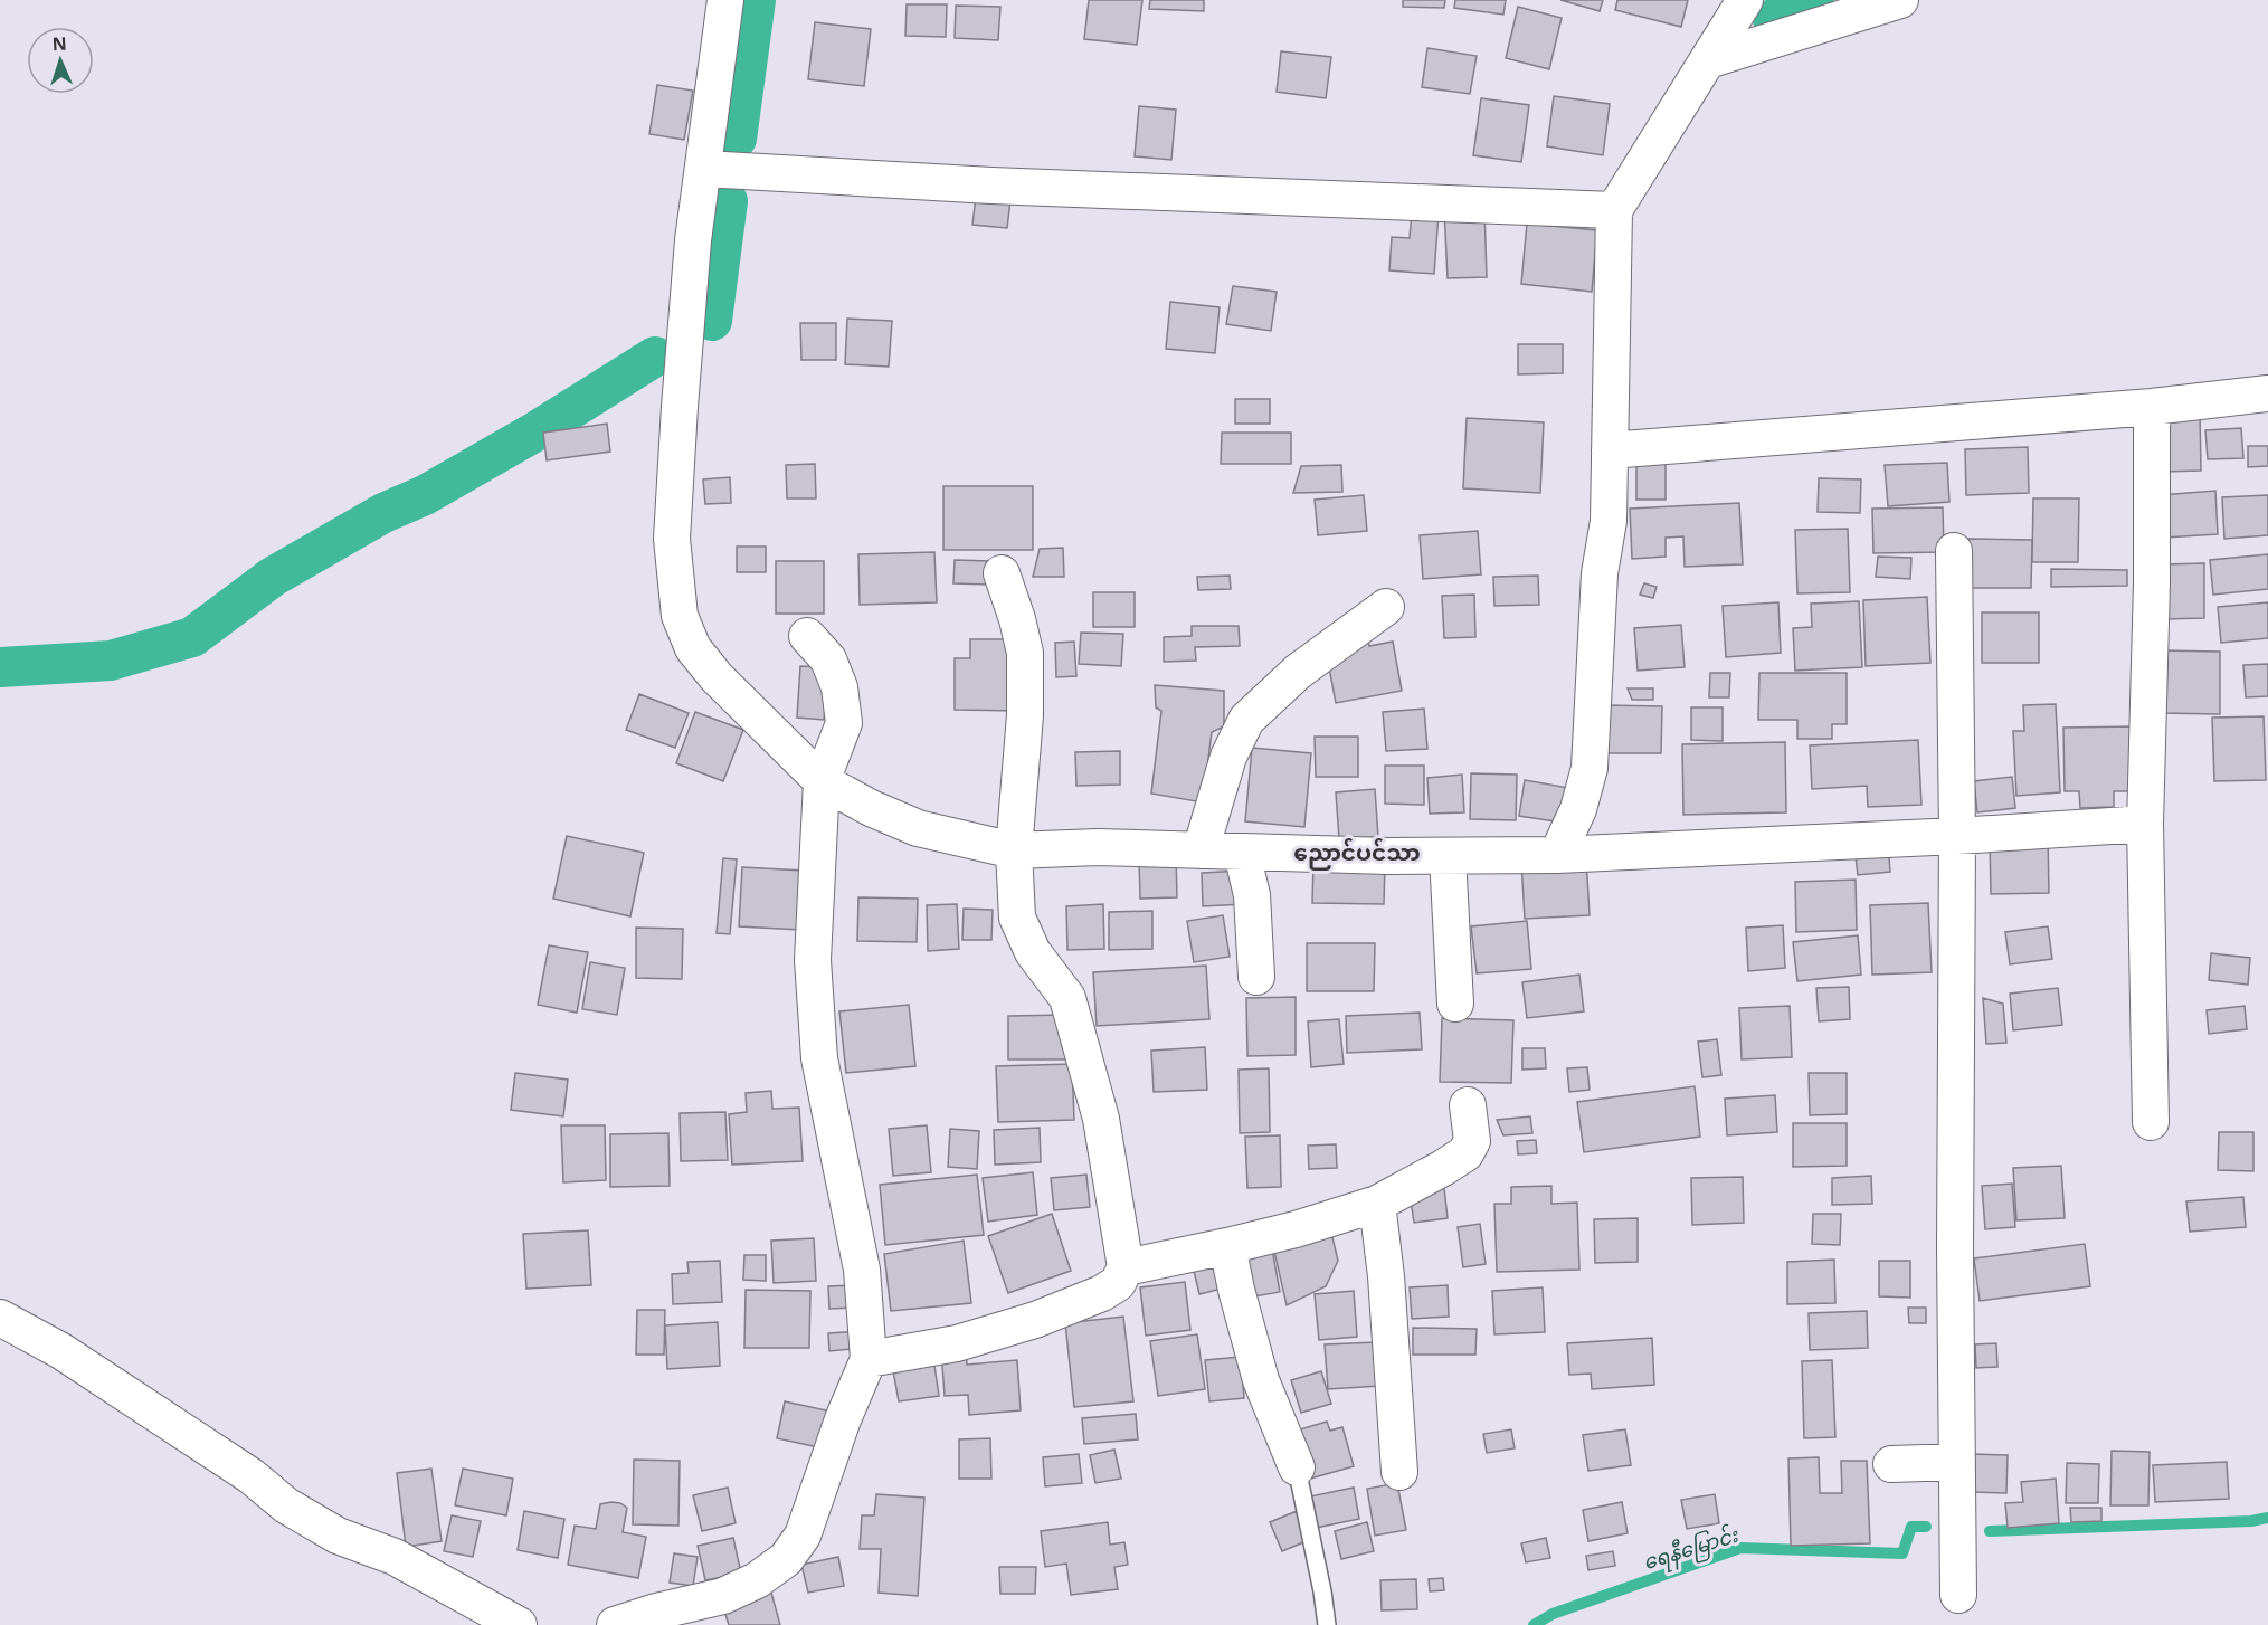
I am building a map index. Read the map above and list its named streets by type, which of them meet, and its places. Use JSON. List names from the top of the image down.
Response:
{
  "districts": ["ညောင်ပင်သာ"],
  "water": ["ရေနီမြောင်း"],
  "north": "top"
}
